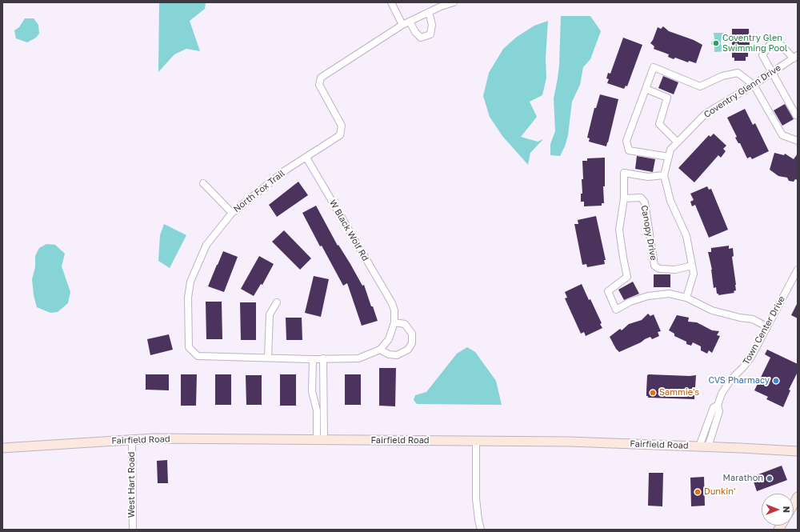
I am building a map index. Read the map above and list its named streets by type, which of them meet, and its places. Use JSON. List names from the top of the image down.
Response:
{
  "streets": {
    "street": [
      "Coventry Glenn Drive",
      "North Fox Trail",
      "W Black Wolf Rd",
      "Canopy Drive",
      "Town Center Drive",
      "Fairfield Road",
      "West Hart Road"
    ]
  },
  "crossings": [
    ["Coventry Glenn Drive", "Canopy Drive"],
    ["North Fox Trail", "W Black Wolf Rd"],
    ["Town Center Drive", "Fairfield Road"],
    ["Fairfield Road", "West Hart Road"]
  ],
  "places": [
    "Coventry Glen Swimming Pool",
    "CVS Pharmacy",
    "Sammie's",
    "Marathon",
    "Dunkin'"
  ],
  "north": "right"
}
